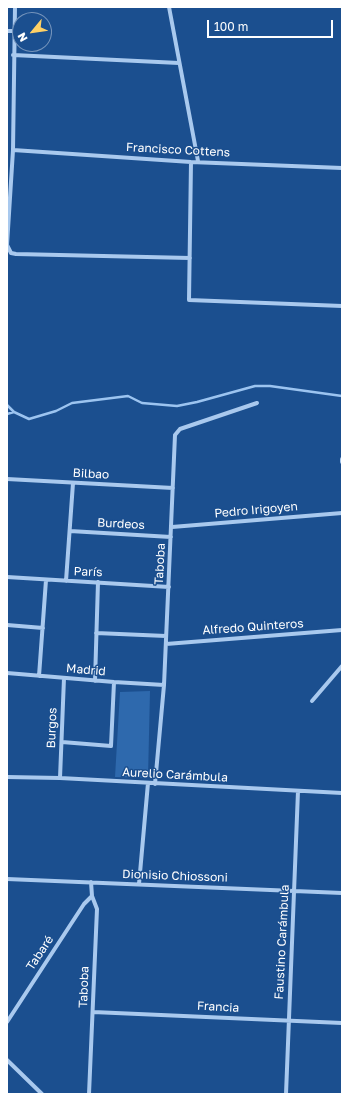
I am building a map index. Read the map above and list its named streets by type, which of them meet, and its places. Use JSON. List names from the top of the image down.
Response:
{
  "streets": {
    "street": [
      "Francisco Cottens",
      "Bilbao",
      "Pedro Irigoyen",
      "Burdeos",
      "Taboba",
      "París",
      "Alfredo Quinteros",
      "Madrid",
      "Burgos",
      "Aurelio Carámbula",
      "Dionisio Chiossoni",
      "Faustino Carámbula",
      "Tabaré",
      "Francia"
    ]
  },
  "crossings": [
    ["Bilbao", "Taboba"],
    ["Pedro Irigoyen", "Taboba"],
    ["Burdeos", "Taboba"],
    ["Taboba", "París"],
    ["Taboba", "Alfredo Quinteros"],
    ["Taboba", "Madrid"],
    ["Taboba", "Aurelio Carámbula"],
    ["Taboba", "Dionisio Chiossoni"],
    ["Taboba", "Tabaré"],
    ["Taboba", "Francia"],
    ["Madrid", "Burgos"],
    ["Burgos", "Aurelio Carámbula"],
    ["Aurelio Carámbula", "Faustino Carámbula"],
    ["Dionisio Chiossoni", "Faustino Carámbula"],
    ["Faustino Carámbula", "Francia"]
  ],
  "scale_bar": "100 m",
  "north": "bottom left"
}
